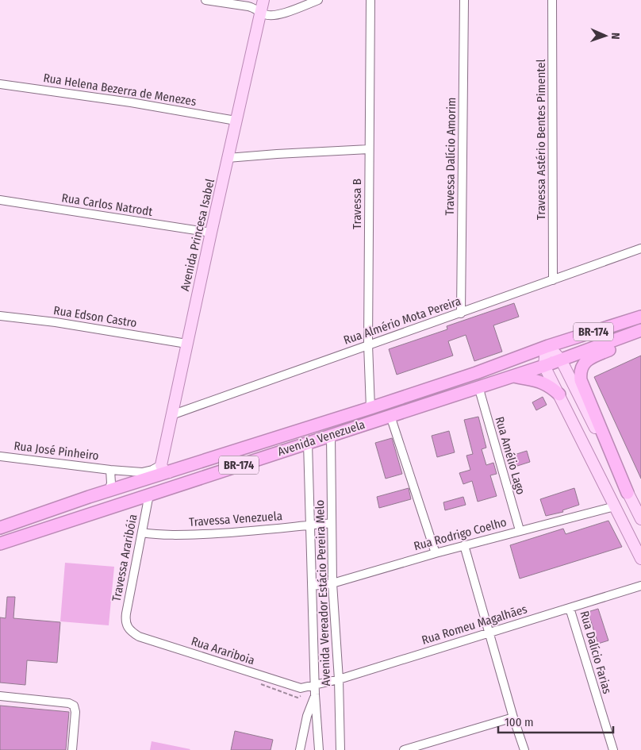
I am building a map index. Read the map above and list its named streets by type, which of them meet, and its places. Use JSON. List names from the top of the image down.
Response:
{
  "streets": {
    "highway": ["BR-174", "Avenida Venezuela"],
    "main road": ["Avenida Princesa Isabel"],
    "street": [
      "Rua Helena Bezerra de Menezes",
      "Travessa Astério Bentes Pimentel",
      "Travessa Dalício Amorim",
      "Travessa B",
      "Rua Carlos Natrodt",
      "Rua Edson Castro",
      "Rua Almério Mota Pereira",
      "Rua José Pinheiro",
      "Rua Amélio Lago",
      "Travessa Venezuela",
      "Rua Rodrigo Coelho",
      "Travessa Araribóia",
      "Avenida Vereador Estácio Pereira Melo",
      "Rua Romeu Magalhães",
      "Rua Arariboia",
      "Rua Dalício Farias"
    ]
  },
  "crossings": [
    ["Rua Helena Bezerra de Menezes", "Avenida Princesa Isabel"],
    ["Travessa Astério Bentes Pimentel", "Rua Almério Mota Pereira"],
    ["Travessa Dalício Amorim", "Rua Almério Mota Pereira"],
    ["Travessa B", "Rua Almério Mota Pereira"],
    ["Travessa B", "Avenida Venezuela"],
    ["Rua Carlos Natrodt", "Avenida Princesa Isabel"],
    ["Avenida Princesa Isabel", "Rua Edson Castro"],
    ["Avenida Princesa Isabel", "Rua Almério Mota Pereira"],
    ["Avenida Princesa Isabel", "Avenida Venezuela"],
    ["Avenida Princesa Isabel", "Rua José Pinheiro"],
    ["Avenida Venezuela", "Rua José Pinheiro"],
    ["Avenida Venezuela", "Rua Amélio Lago"],
    ["Avenida Venezuela", "Travessa Araribóia"],
    ["Avenida Venezuela", "Avenida Vereador Estácio Pereira Melo"],
    ["Rua Amélio Lago", "Rua Rodrigo Coelho"],
    ["Travessa Venezuela", "Travessa Araribóia"],
    ["Travessa Venezuela", "Avenida Vereador Estácio Pereira Melo"],
    ["Rua Rodrigo Coelho", "Avenida Vereador Estácio Pereira Melo"],
    ["Travessa Araribóia", "Rua Arariboia"],
    ["Avenida Vereador Estácio Pereira Melo", "Rua Romeu Magalhães"],
    ["Avenida Vereador Estácio Pereira Melo", "Rua Arariboia"],
    ["Rua Romeu Magalhães", "Rua Arariboia"],
    ["Rua Romeu Magalhães", "Rua Dalício Farias"]
  ],
  "scale_bar": "100 m",
  "north": "right"
}
